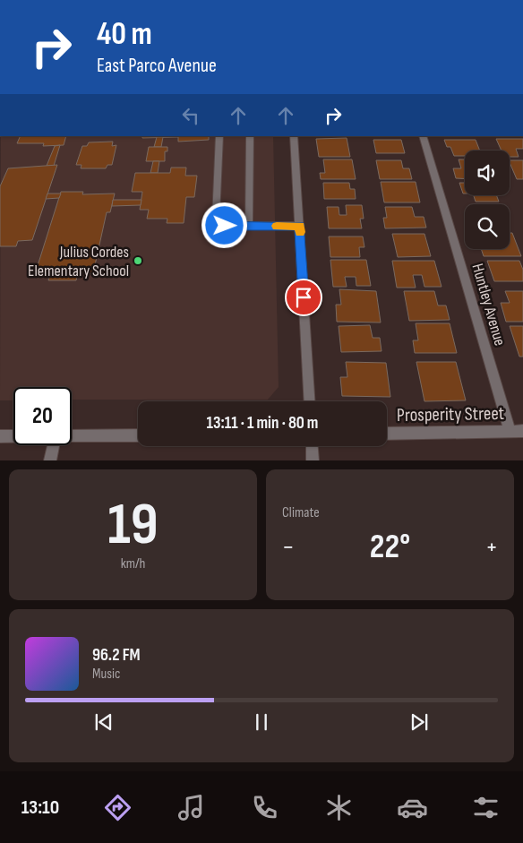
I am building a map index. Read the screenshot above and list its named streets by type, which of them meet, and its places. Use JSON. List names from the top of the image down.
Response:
{
  "streets": {
    "street": ["Huntley Avenue", "Prosperity Street"]
  },
  "crossings": [
    ["Huntley Avenue", "Prosperity Street"]
  ],
  "places": ["Julius Cordes Elementary School"],
  "page": {
    "turn": ["40 m", "East Parco Avenue"],
    "limit": "20",
    "trip": "13:11 · 1 min · 80 m",
    "tile": [
      ["19", "km/h"],
      "Climate"
    ],
    "heat": ["−", "22°", "+"],
    "song": ["96.2 FM", "Music"],
    "tabs": "13:10"
  }
}
